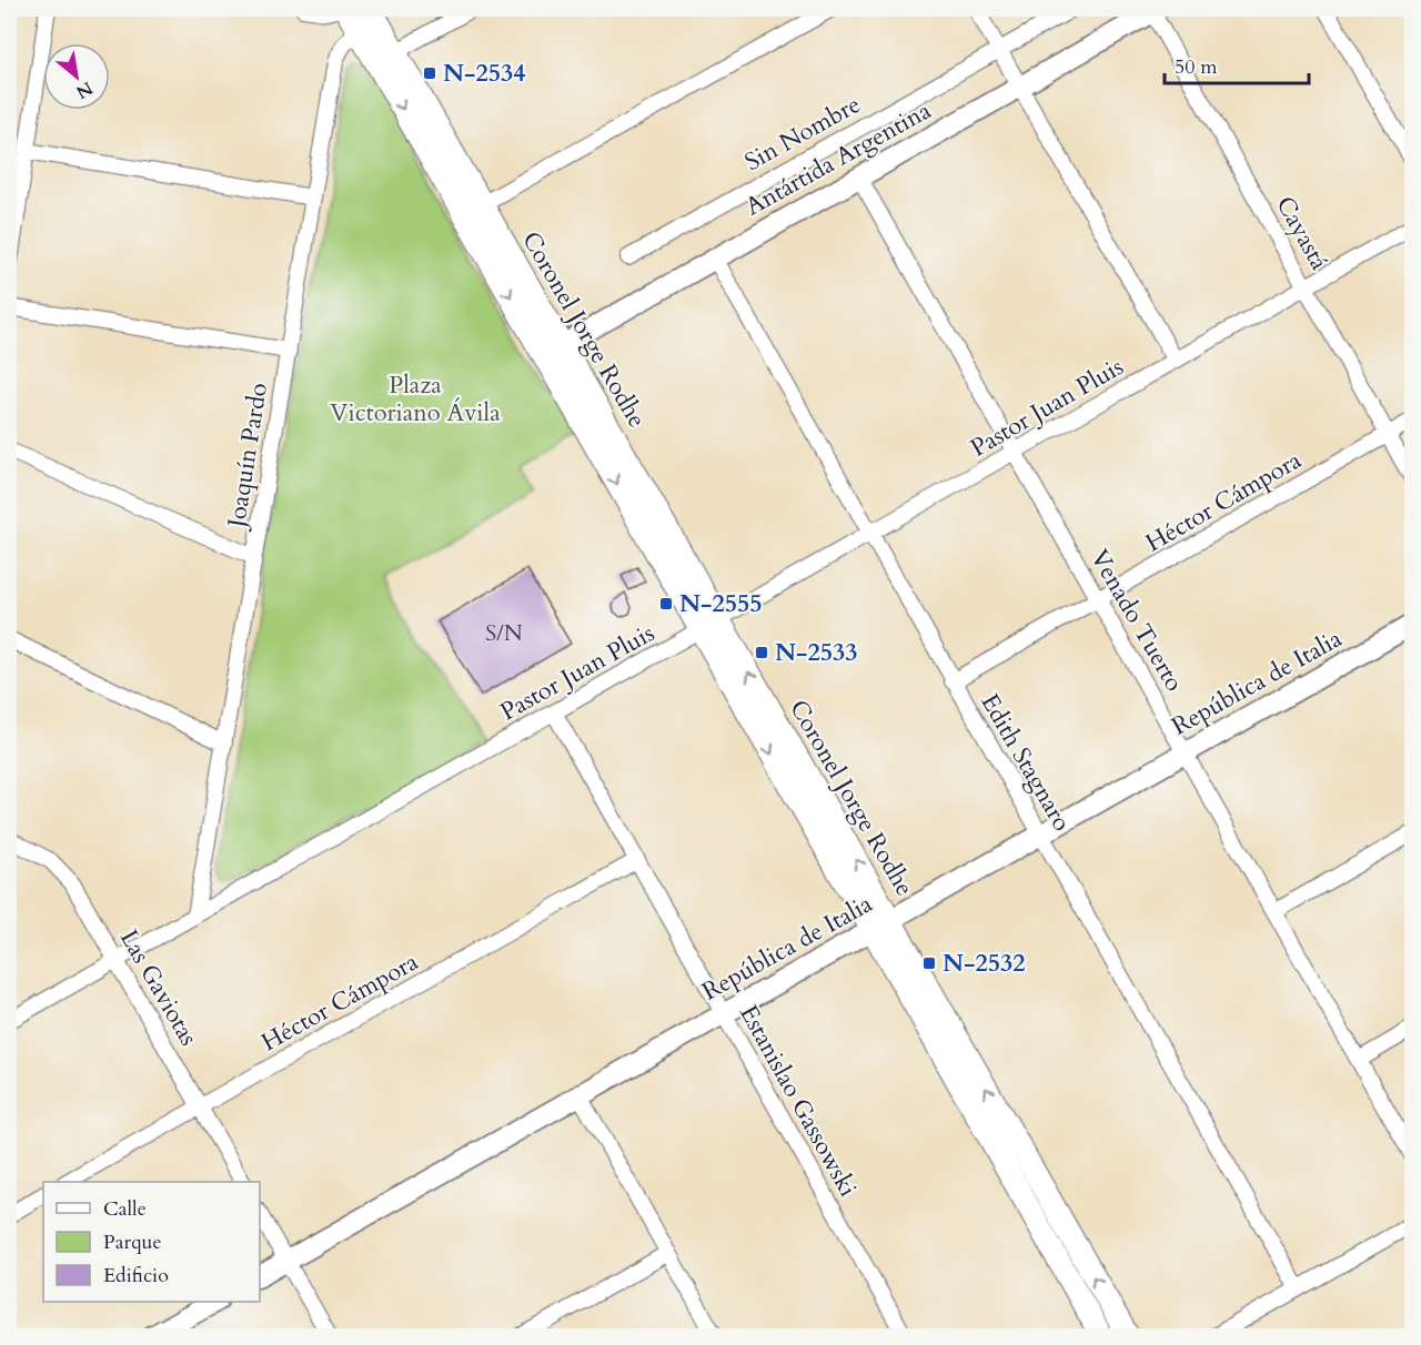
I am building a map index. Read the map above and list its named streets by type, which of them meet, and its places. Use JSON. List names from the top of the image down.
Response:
{
  "streets": {
    "main road": ["Coronel Jorge Rodhe"],
    "street": [
      "Sin Nombre",
      "Antártida Argentina",
      "Cayastá",
      "Pastor Juan Pluis",
      "Joaquín Pardo",
      "Héctor Cámpora",
      "Venado Tuerto",
      "República de Italia",
      "Edith Stagnaro",
      "Las Gaviotas",
      "Estanislao Gassowski"
    ]
  },
  "crossings": [
    ["Antártida Argentina", "Cayastá"],
    ["Antártida Argentina", "Coronel Jorge Rodhe"],
    ["Antártida Argentina", "Venado Tuerto"],
    ["Antártida Argentina", "Edith Stagnaro"],
    ["Cayastá", "Pastor Juan Pluis"],
    ["Cayastá", "Héctor Cámpora"],
    ["Coronel Jorge Rodhe", "Pastor Juan Pluis"],
    ["Coronel Jorge Rodhe", "Joaquín Pardo"],
    ["Coronel Jorge Rodhe", "República de Italia"],
    ["Pastor Juan Pluis", "Joaquín Pardo"],
    ["Pastor Juan Pluis", "Venado Tuerto"],
    ["Pastor Juan Pluis", "Edith Stagnaro"],
    ["Pastor Juan Pluis", "Las Gaviotas"],
    ["Pastor Juan Pluis", "Estanislao Gassowski"],
    ["Héctor Cámpora", "Venado Tuerto"],
    ["Héctor Cámpora", "Edith Stagnaro"],
    ["Héctor Cámpora", "Las Gaviotas"],
    ["Héctor Cámpora", "Estanislao Gassowski"],
    ["Venado Tuerto", "República de Italia"],
    ["República de Italia", "Edith Stagnaro"],
    ["República de Italia", "Estanislao Gassowski"]
  ],
  "parks": ["Plaza Victoriano Ávila"],
  "places": {
    "transit": [
      "N-2534",
      "N-2555",
      "N-2533",
      "N-2532"
    ]
  },
  "house_numbers": ["S/N"],
  "legend": ["Calle", "Parque", "Edificio"],
  "scale_bar": "50 m",
  "north": "bottom right"
}
